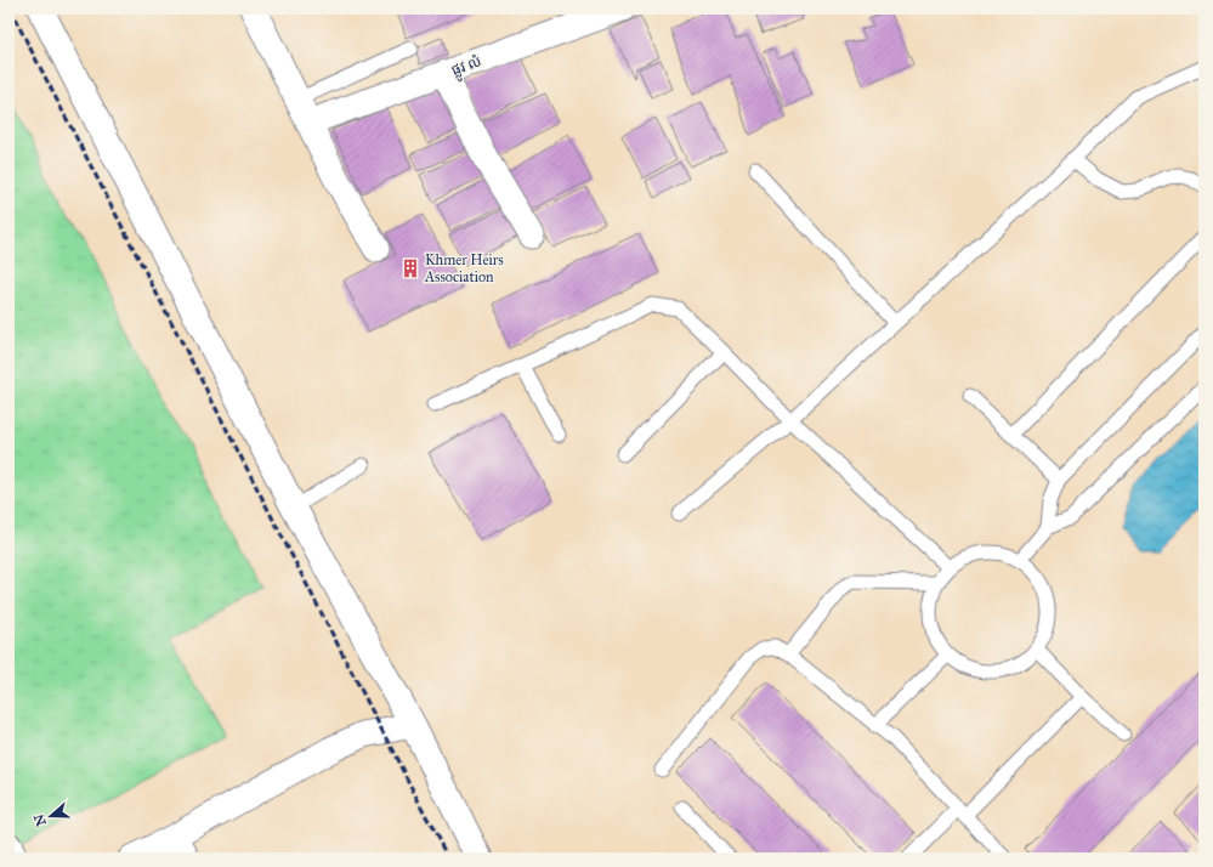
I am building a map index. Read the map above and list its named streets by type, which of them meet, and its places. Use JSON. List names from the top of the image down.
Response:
{
  "streets": {
    "street": ["ផ្លូវ លំ"]
  },
  "places": {
    "building": ["Khmer Heirs Association"]
  },
  "north": "left"
}
